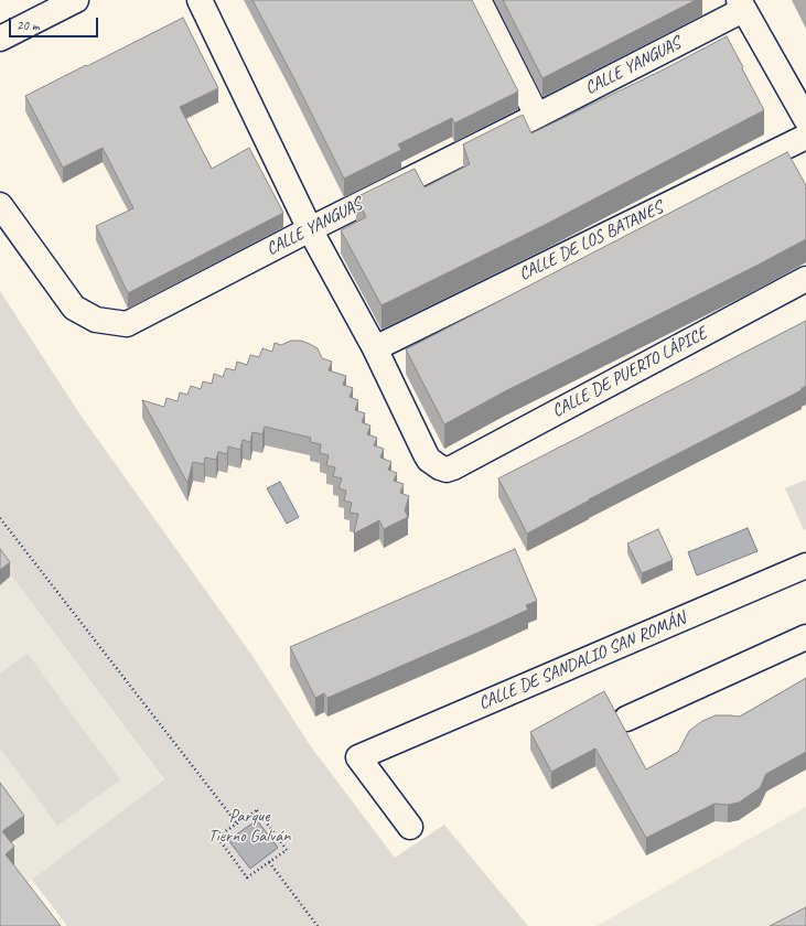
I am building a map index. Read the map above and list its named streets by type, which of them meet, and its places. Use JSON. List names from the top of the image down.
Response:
{
  "streets": {
    "street": [
      "CALLE YANGUAS",
      "CALLE DE LOS BATANES",
      "CALLE DE PUERTO LÁPICE",
      "CALLE DE SANDALIO SAN ROMÁN"
    ]
  },
  "crossings": [
    ["CALLE DE LOS BATANES", "CALLE DE PUERTO LÁPICE"]
  ],
  "parks": ["Parque Tierno Galván"],
  "scale_bar": "20 m"
}
